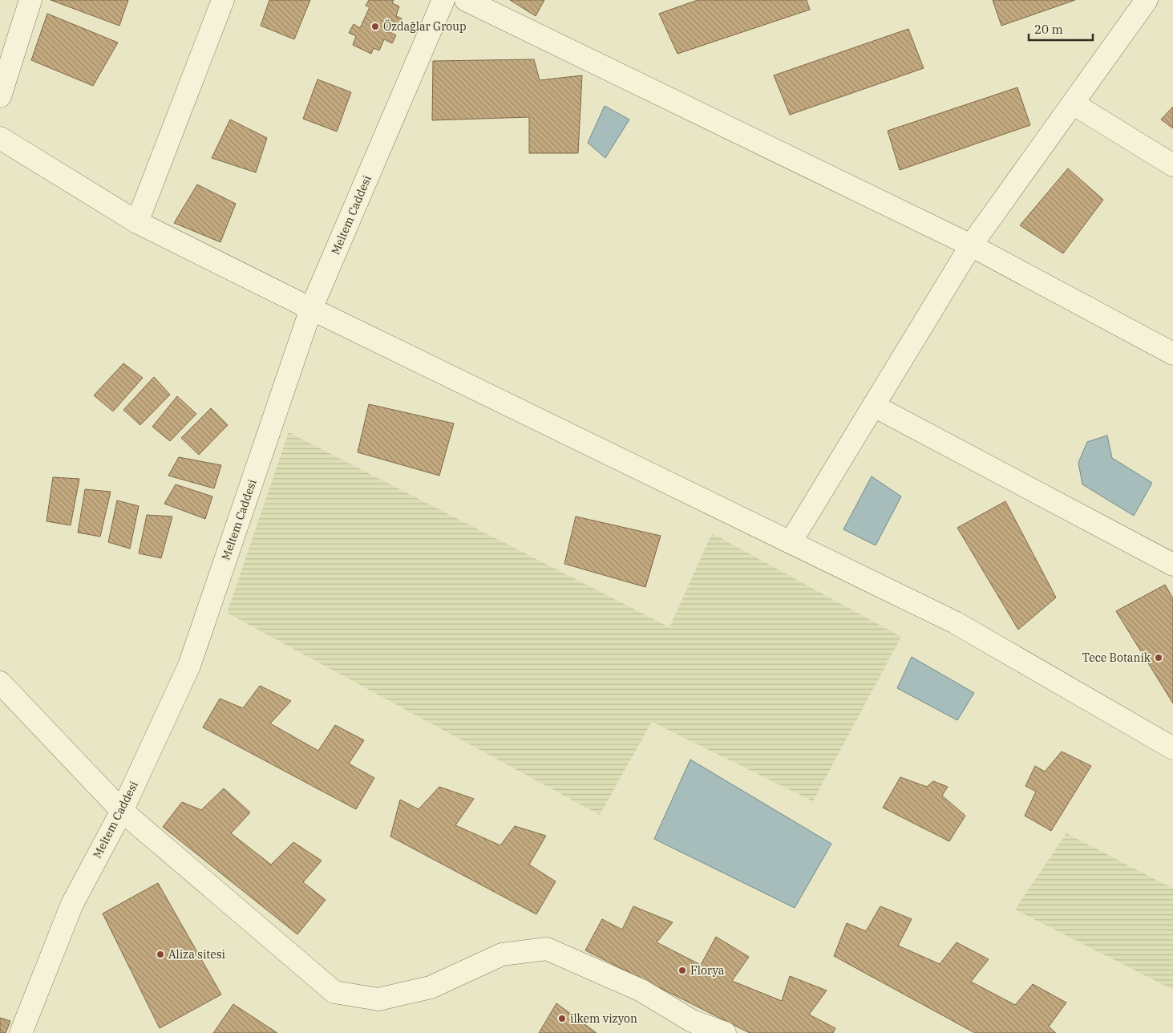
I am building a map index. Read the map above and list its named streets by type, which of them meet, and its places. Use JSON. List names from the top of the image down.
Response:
{
  "streets": {
    "street": ["Meltem Caddesi"]
  },
  "places": [
    "Özdağlar Group",
    "Tece Botanik",
    "Aliza sitesi",
    "Florya",
    "ilkem vizyon"
  ],
  "scale_bar": "20 m"
}
